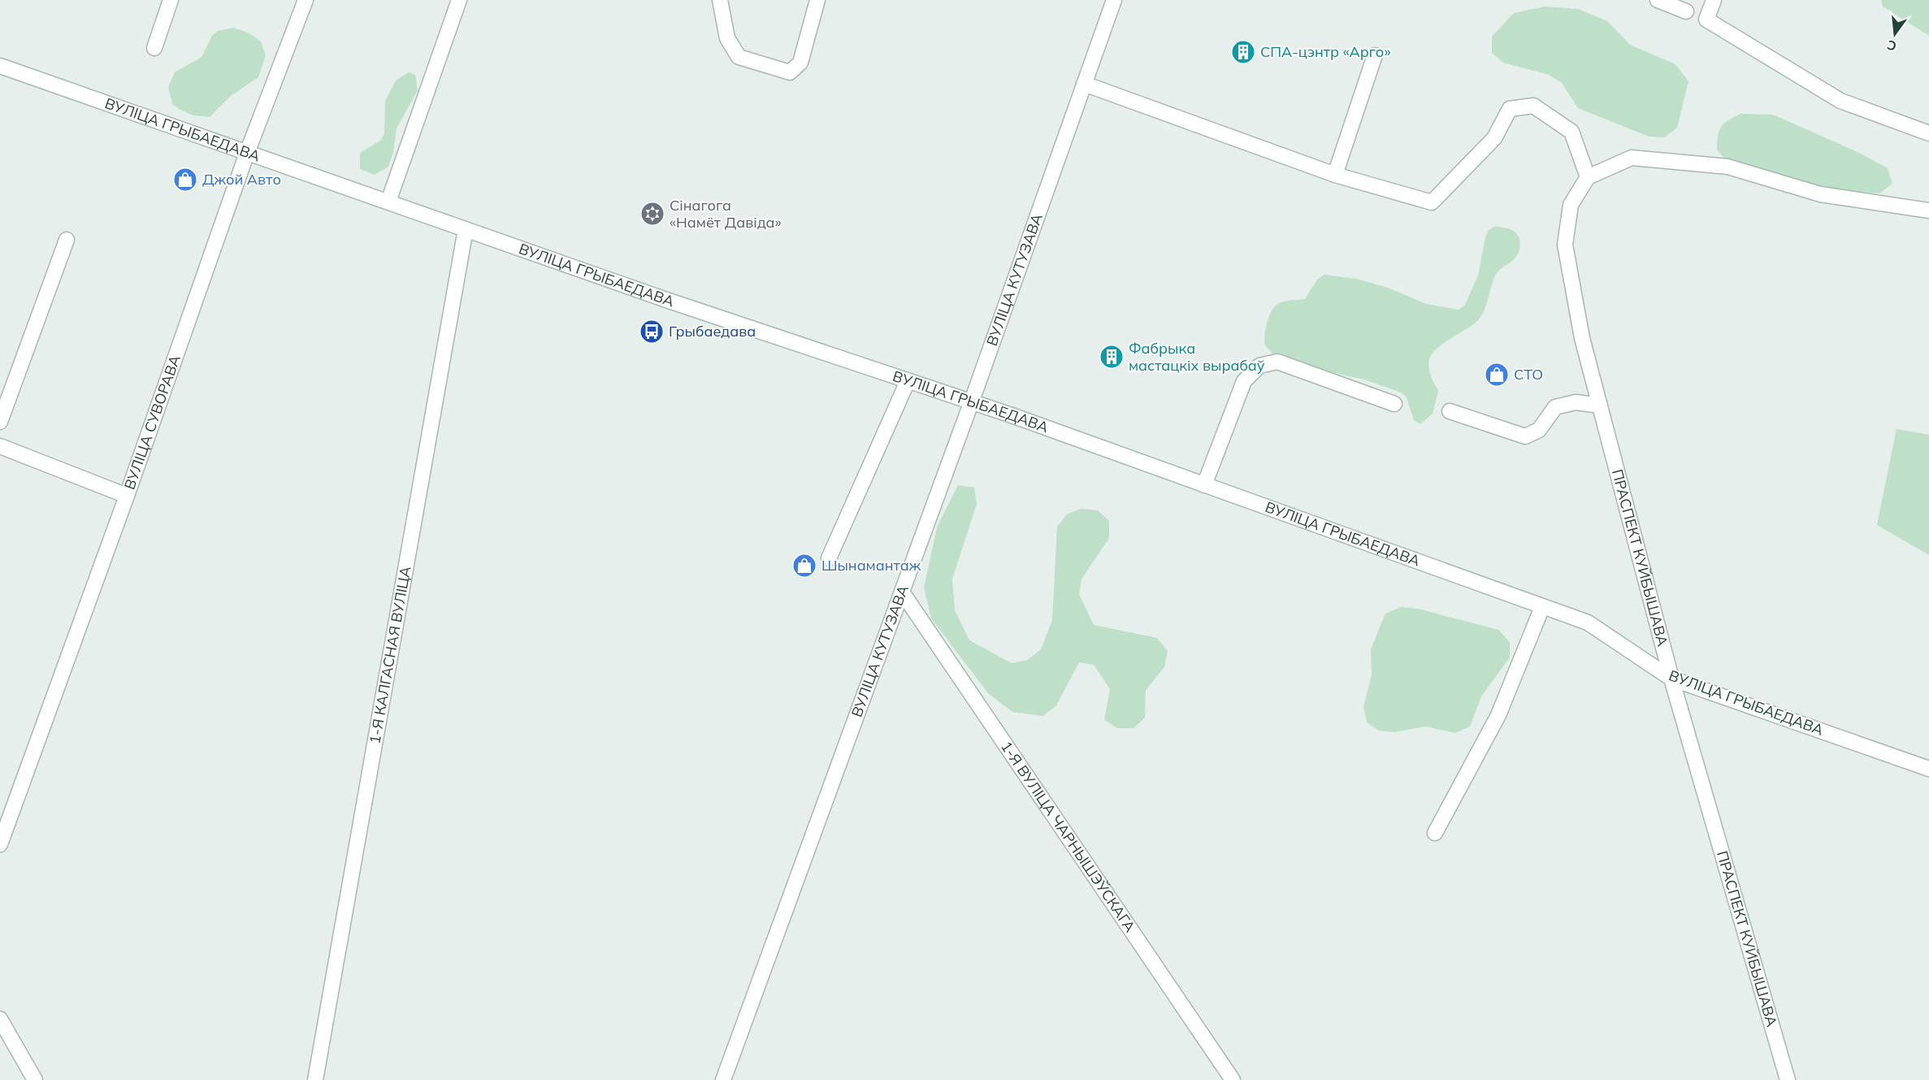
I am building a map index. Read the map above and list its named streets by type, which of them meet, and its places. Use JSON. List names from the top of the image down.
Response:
{
  "streets": {
    "street": [
      "ВУЛІЦА ГРЫБАЕДАВА",
      "ВУЛІЦА КУТУЗАВА",
      "ВУЛІЦА СУВОРАВА",
      "ПРАСПЕКТ КУЙБЫШАВА",
      "1-Я КАЛГАСНАЯ ВУЛІЦА",
      "1-Я ВУЛІЦА ЧАРНЫШЭЎСКАГА"
    ]
  },
  "crossings": [
    ["ВУЛІЦА ГРЫБАЕДАВА", "ВУЛІЦА КУТУЗАВА"],
    ["ВУЛІЦА ГРЫБАЕДАВА", "ВУЛІЦА СУВОРАВА"],
    ["ВУЛІЦА ГРЫБАЕДАВА", "ПРАСПЕКТ КУЙБЫШАВА"],
    ["ВУЛІЦА ГРЫБАЕДАВА", "1-Я КАЛГАСНАЯ ВУЛІЦА"],
    ["ВУЛІЦА КУТУЗАВА", "1-Я ВУЛІЦА ЧАРНЫШЭЎСКАГА"]
  ],
  "places": {
    "building": ["СПА-цэнтр «Арго»", "Фабрыка мастацкіх вырабаў"],
    "shop": ["Джой Авто", "СТО", "Шынамантаж"],
    "synagogue": ["Сінагога «Намёт Давіда»"],
    "bus stop": ["Грыбаедава"]
  },
  "north": "bottom"
}
